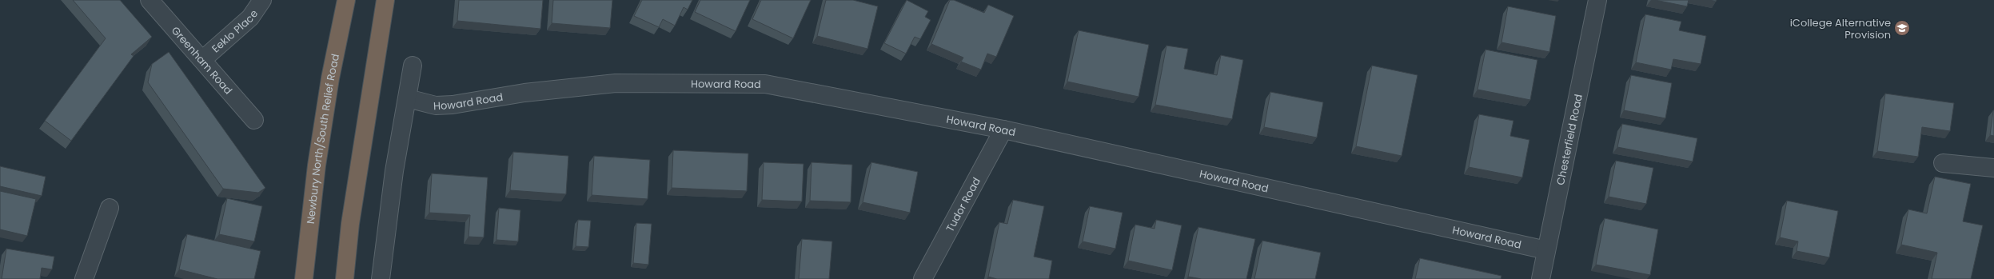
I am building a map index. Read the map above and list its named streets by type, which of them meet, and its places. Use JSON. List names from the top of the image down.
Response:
{
  "streets": {
    "highway": ["Newbury North/South Relief Road"],
    "street": [
      "Eeklo Place",
      "Greenham Road",
      "Howard Road",
      "Chesterfield Road",
      "Tudor Road"
    ]
  },
  "crossings": [
    ["Eeklo Place", "Greenham Road"],
    ["Howard Road", "Chesterfield Road"],
    ["Howard Road", "Tudor Road"]
  ],
  "places": {
    "school or university": ["iCollege Alternative Provision"]
  }
}
